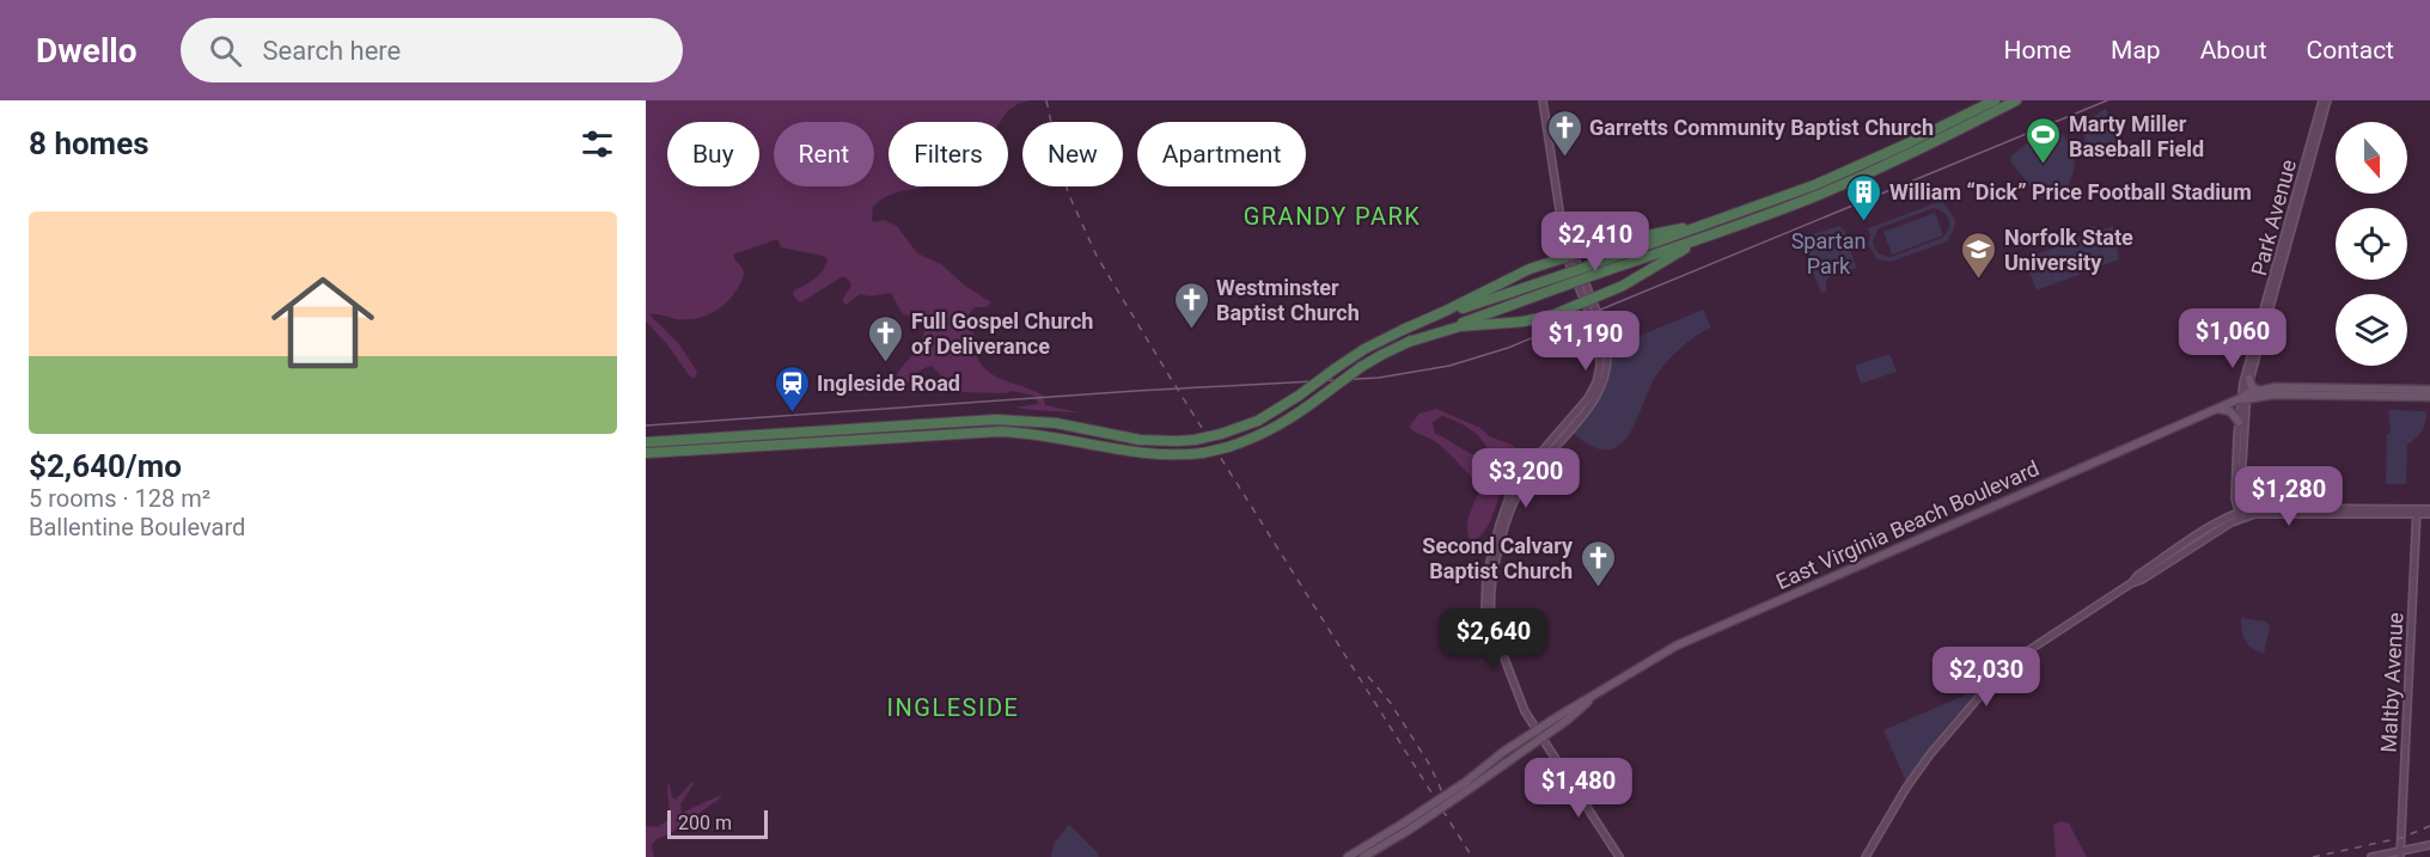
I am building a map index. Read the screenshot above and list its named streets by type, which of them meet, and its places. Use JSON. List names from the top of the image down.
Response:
{
  "streets": {
    "main road": ["Park Avenue", "East Virginia Beach Boulevard", "Maltby Avenue"]
  },
  "crossings": [
    ["Park Avenue", "East Virginia Beach Boulevard"]
  ],
  "districts": ["GRANDY PARK", "INGLESIDE"],
  "parks": ["Spartan Park"],
  "places": {
    "church": [
      "Garretts Community Baptist Church",
      "Westminster Baptist Church",
      "Full Gospel Church of Deliverance",
      "Second Calvary Baptist Church"
    ],
    "sports": ["Marty Miller Baseball Field"],
    "building": ["William “Dick” Price Football Stadium"],
    "school or university": ["Norfolk State University"],
    "station": ["Ingleside Road"]
  },
  "scale_bar": "200 m",
  "north": "bottom",
  "page": {
    "header": "Dwello",
    "search": "Search here",
    "nav": [
      "Home",
      "Map",
      "About",
      "Contact"
    ],
    "heading": "8 homes",
    "chip": [
      "Buy",
      "Rent",
      "Filters",
      "New",
      "Apartment"
    ],
    "list": [
      {
        "name": "$2,640/mo",
        "note": "5 rooms · 128 m² · Ballentine Boulevard"
      }
    ],
    "price": [
      "$2,410",
      "$1,060",
      "$1,190",
      "$3,200",
      "$1,280",
      "$2,640",
      "$2,030",
      "$1,480"
    ],
    "scale": "200 m"
  }
}
